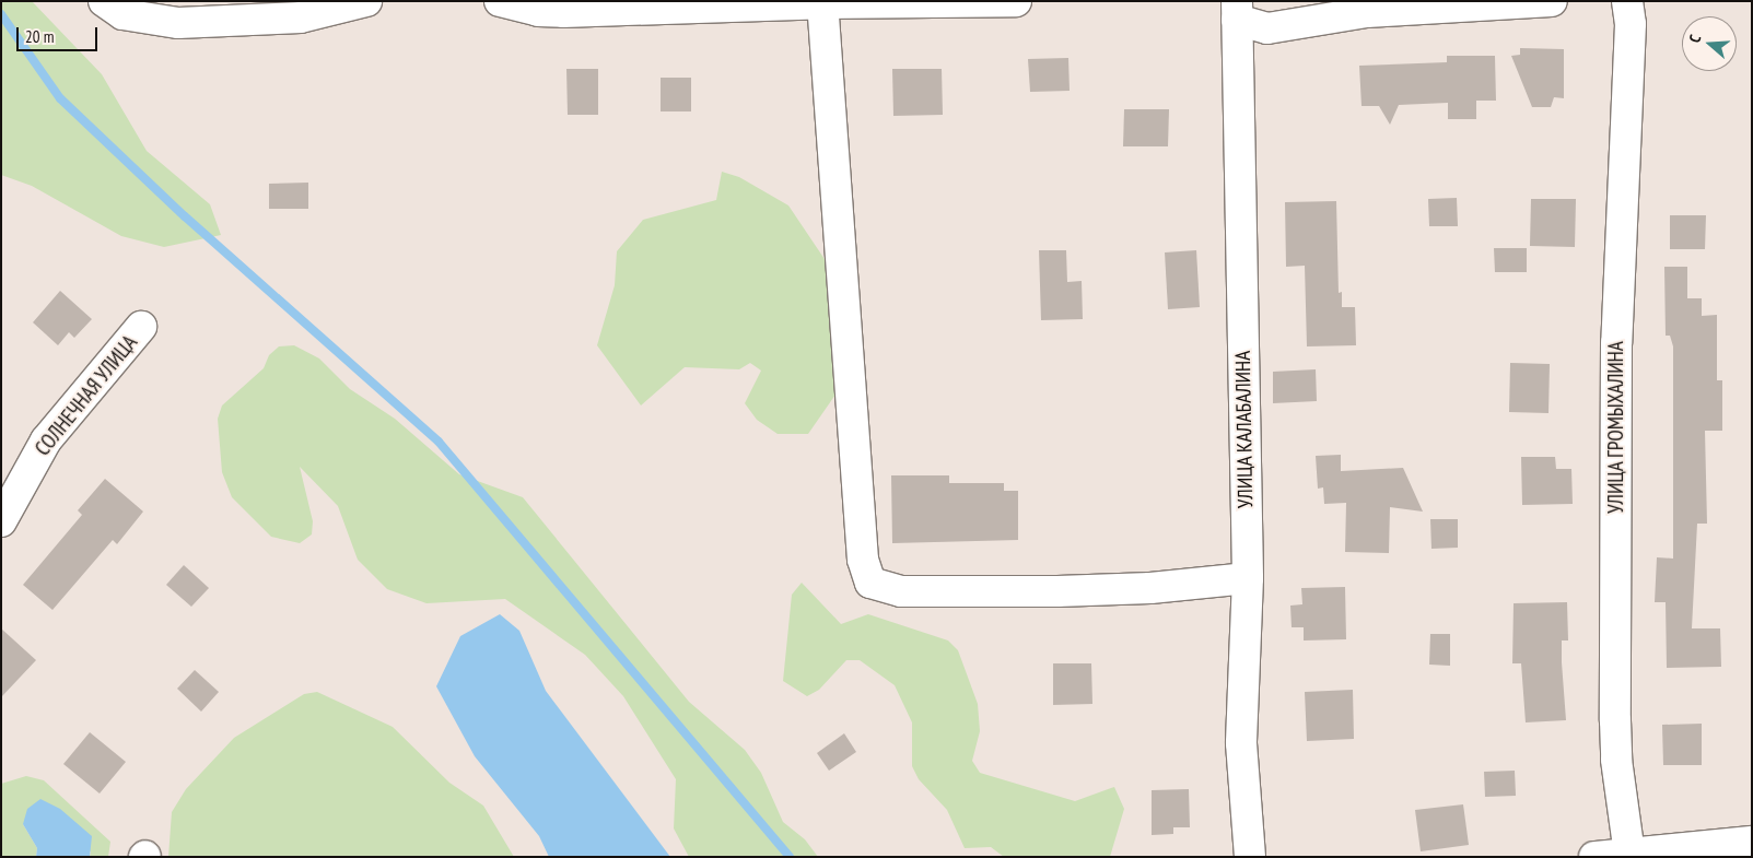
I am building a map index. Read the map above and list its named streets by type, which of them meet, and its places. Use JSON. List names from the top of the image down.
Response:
{
  "streets": {
    "street": ["СОЛНЕЧНАЯ УЛИЦА", "УЛИЦА ГРОМЫХАЛИНА", "УЛИЦА КАЛАБАЛИНА"]
  },
  "scale_bar": "20 m",
  "north": "left"
}
